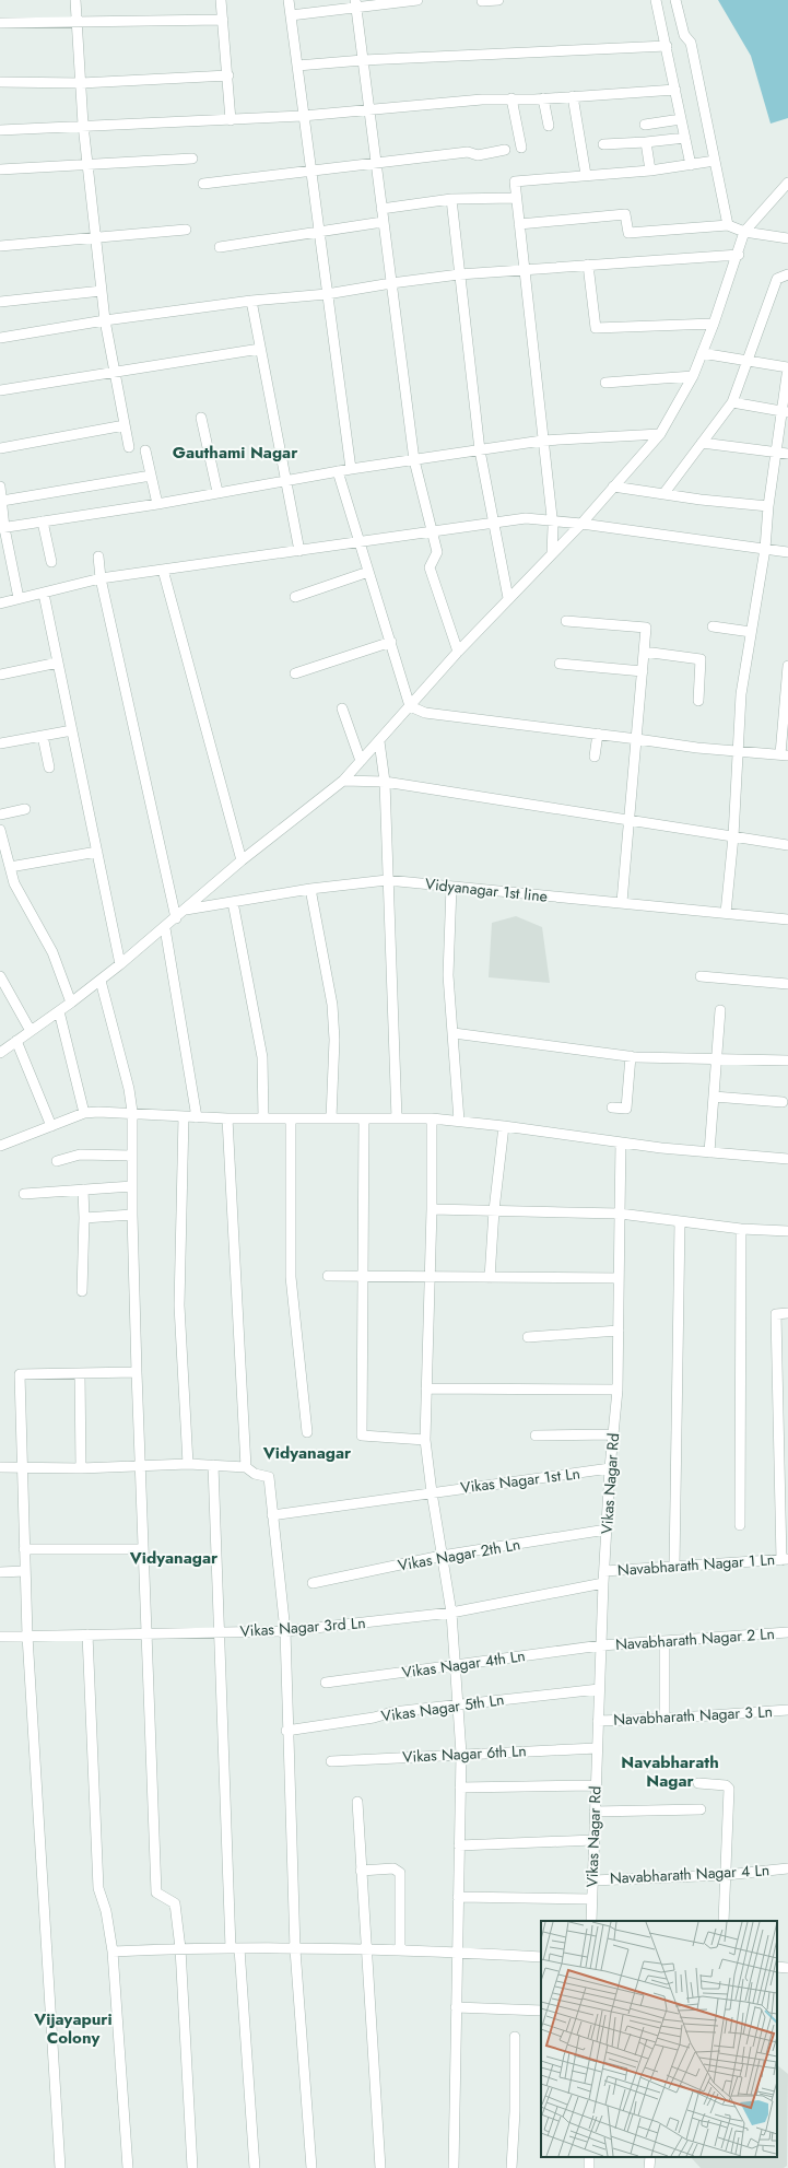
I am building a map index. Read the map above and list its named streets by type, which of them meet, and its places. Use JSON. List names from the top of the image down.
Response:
{
  "streets": {
    "street": [
      "Vidyanagar 1st line",
      "Vikas Nagar 1st Ln",
      "Vikas Nagar Rd",
      "Vikas Nagar 2th Ln",
      "Navabharath Nagar 1 Ln",
      "Vikas Nagar 3rd Ln",
      "Navabharath Nagar 2 Ln",
      "Vikas Nagar 4th Ln",
      "Vikas Nagar 5th Ln",
      "Navabharath Nagar 3 Ln",
      "Vikas Nagar 6th Ln",
      "Navabharath Nagar 4 Ln"
    ]
  },
  "crossings": [
    ["Vikas Nagar 1st Ln", "Vikas Nagar Rd"],
    ["Vikas Nagar Rd", "Vikas Nagar 2th Ln"],
    ["Vikas Nagar Rd", "Navabharath Nagar 1 Ln"],
    ["Vikas Nagar Rd", "Vikas Nagar 3rd Ln"],
    ["Vikas Nagar Rd", "Navabharath Nagar 2 Ln"],
    ["Vikas Nagar Rd", "Vikas Nagar 4th Ln"],
    ["Vikas Nagar Rd", "Vikas Nagar 5th Ln"],
    ["Vikas Nagar Rd", "Navabharath Nagar 3 Ln"],
    ["Vikas Nagar Rd", "Vikas Nagar 6th Ln"],
    ["Vikas Nagar Rd", "Navabharath Nagar 4 Ln"],
    ["Navabharath Nagar 2 Ln", "Vikas Nagar 4th Ln"]
  ],
  "districts": [
    "Gauthami Nagar",
    "Vidyanagar",
    "Vidyanagar",
    "Navabharath Nagar",
    "Vijayapuri Colony"
  ]
}
